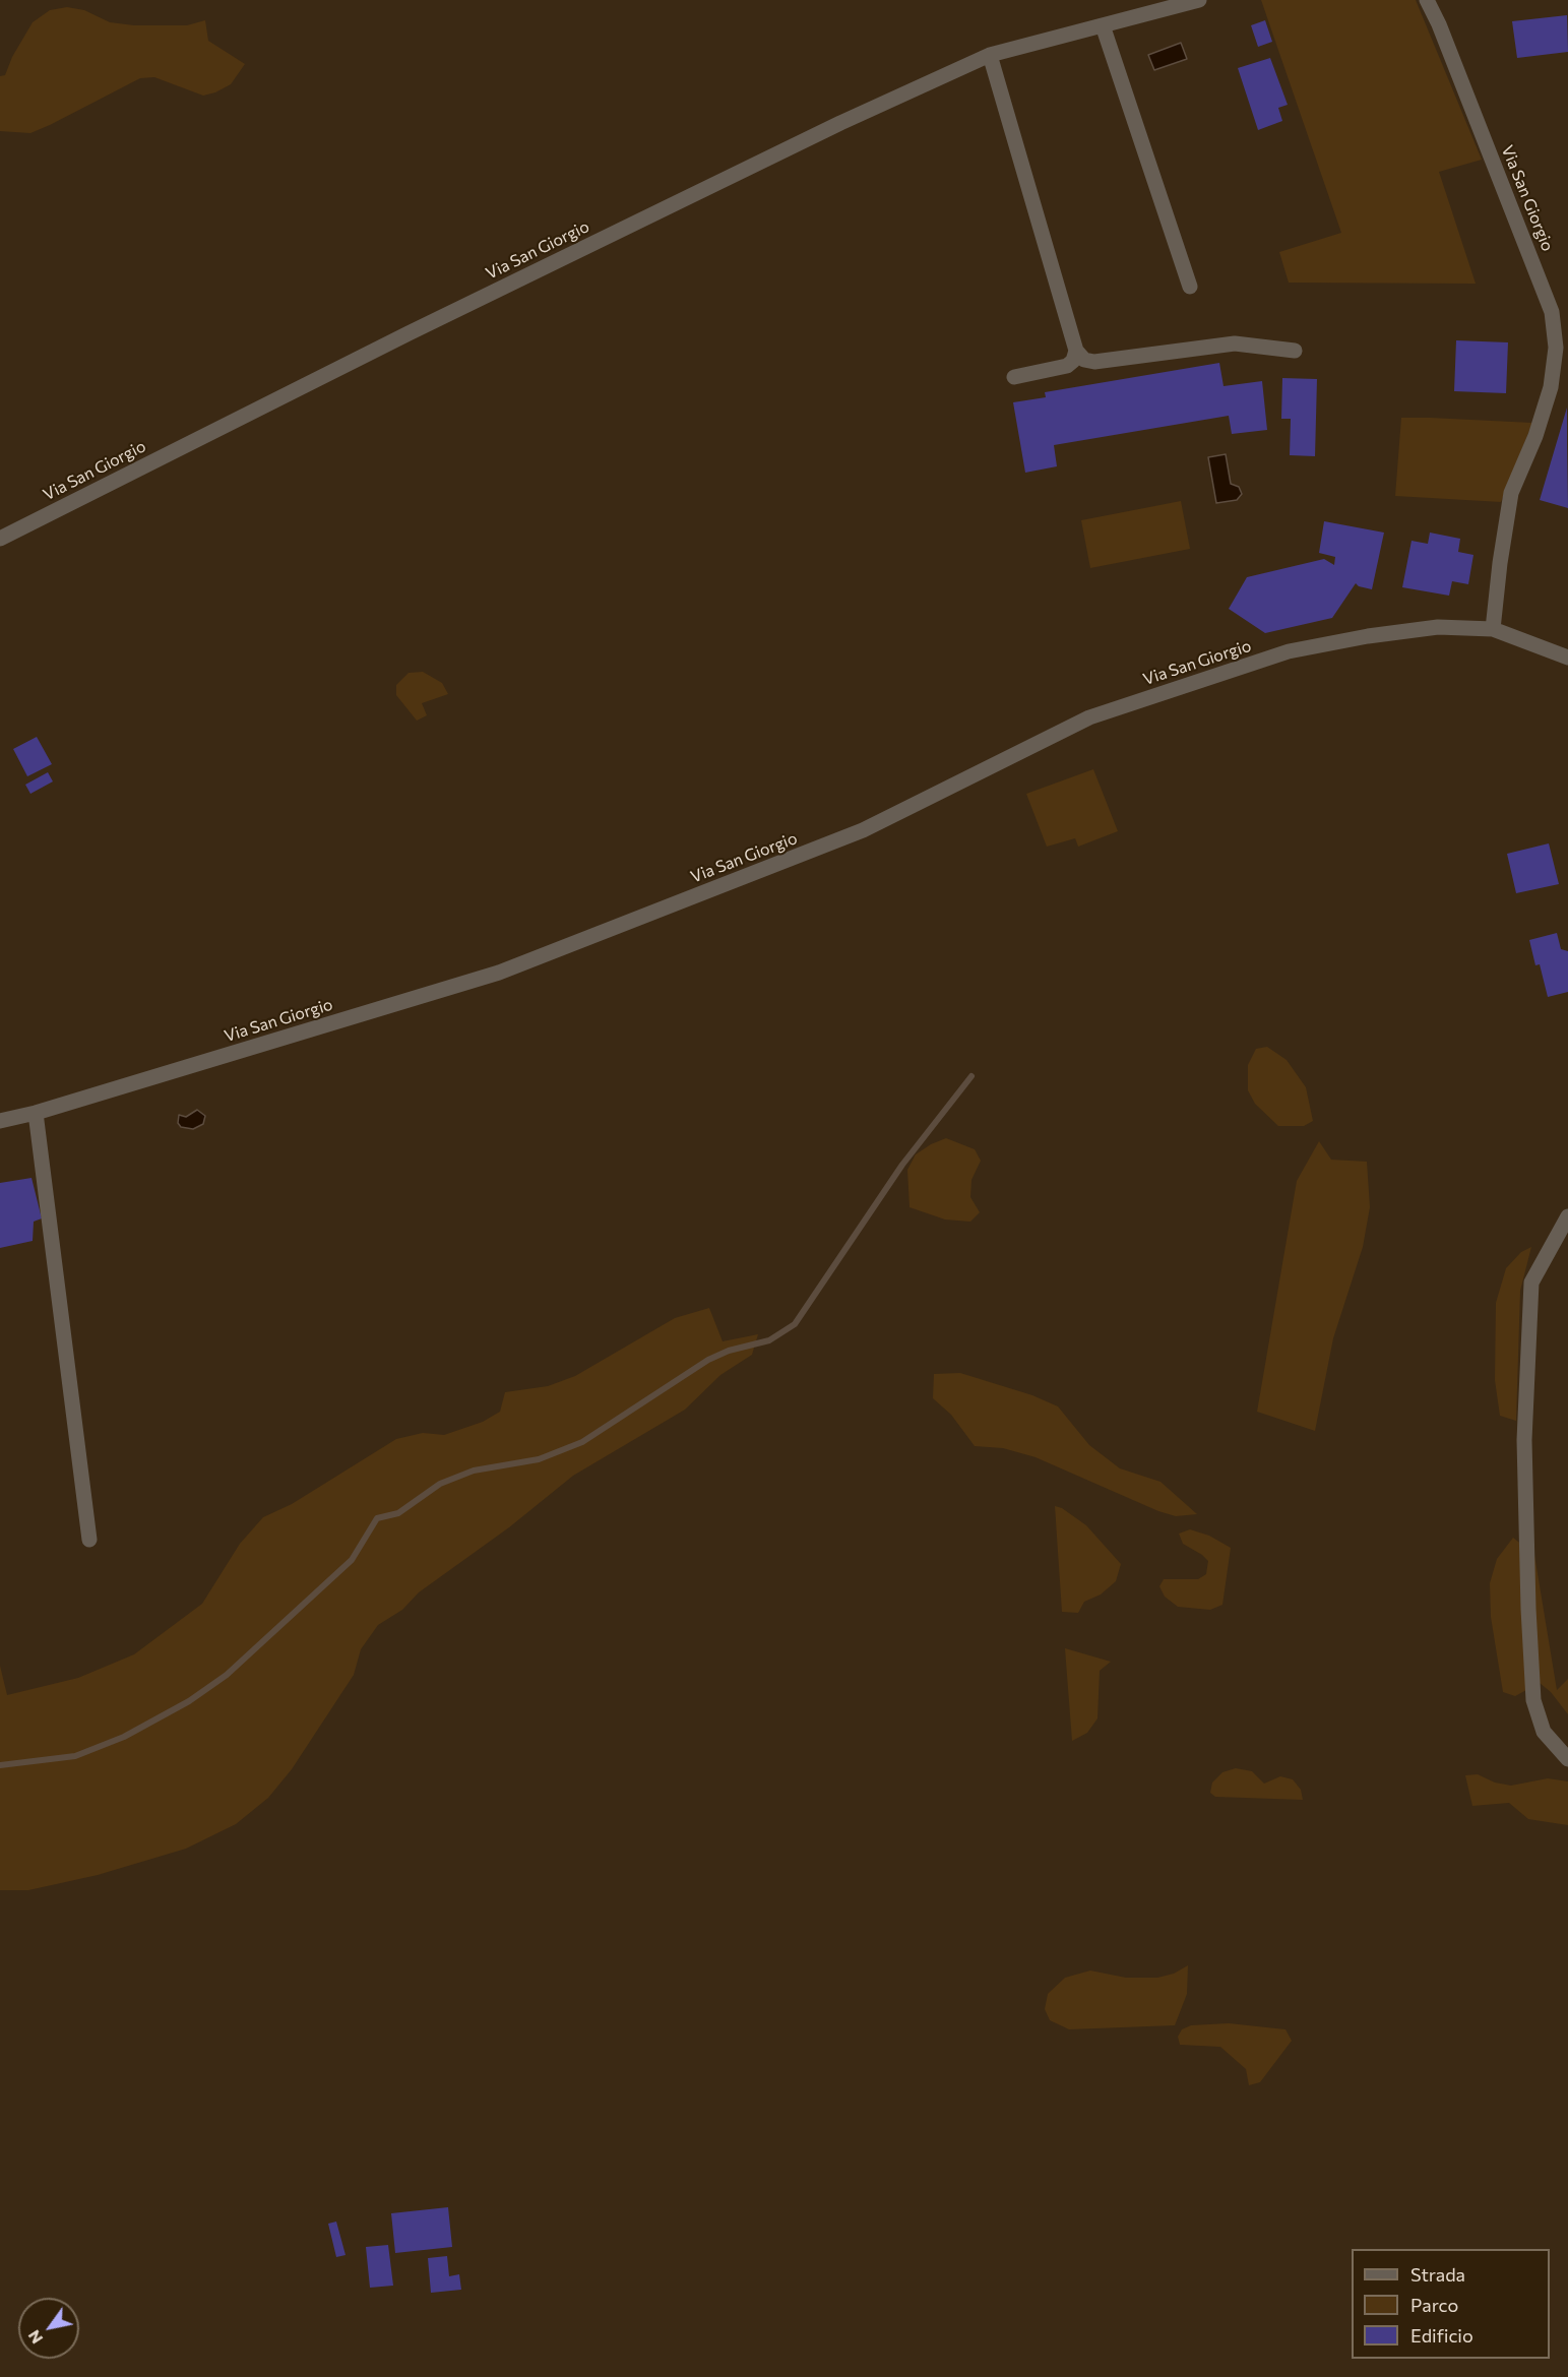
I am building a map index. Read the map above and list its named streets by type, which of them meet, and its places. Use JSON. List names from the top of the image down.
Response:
{
  "streets": {
    "street": ["Via San Giorgio"]
  },
  "legend": ["Strada", "Parco", "Edificio"],
  "north": "bottom left"
}
